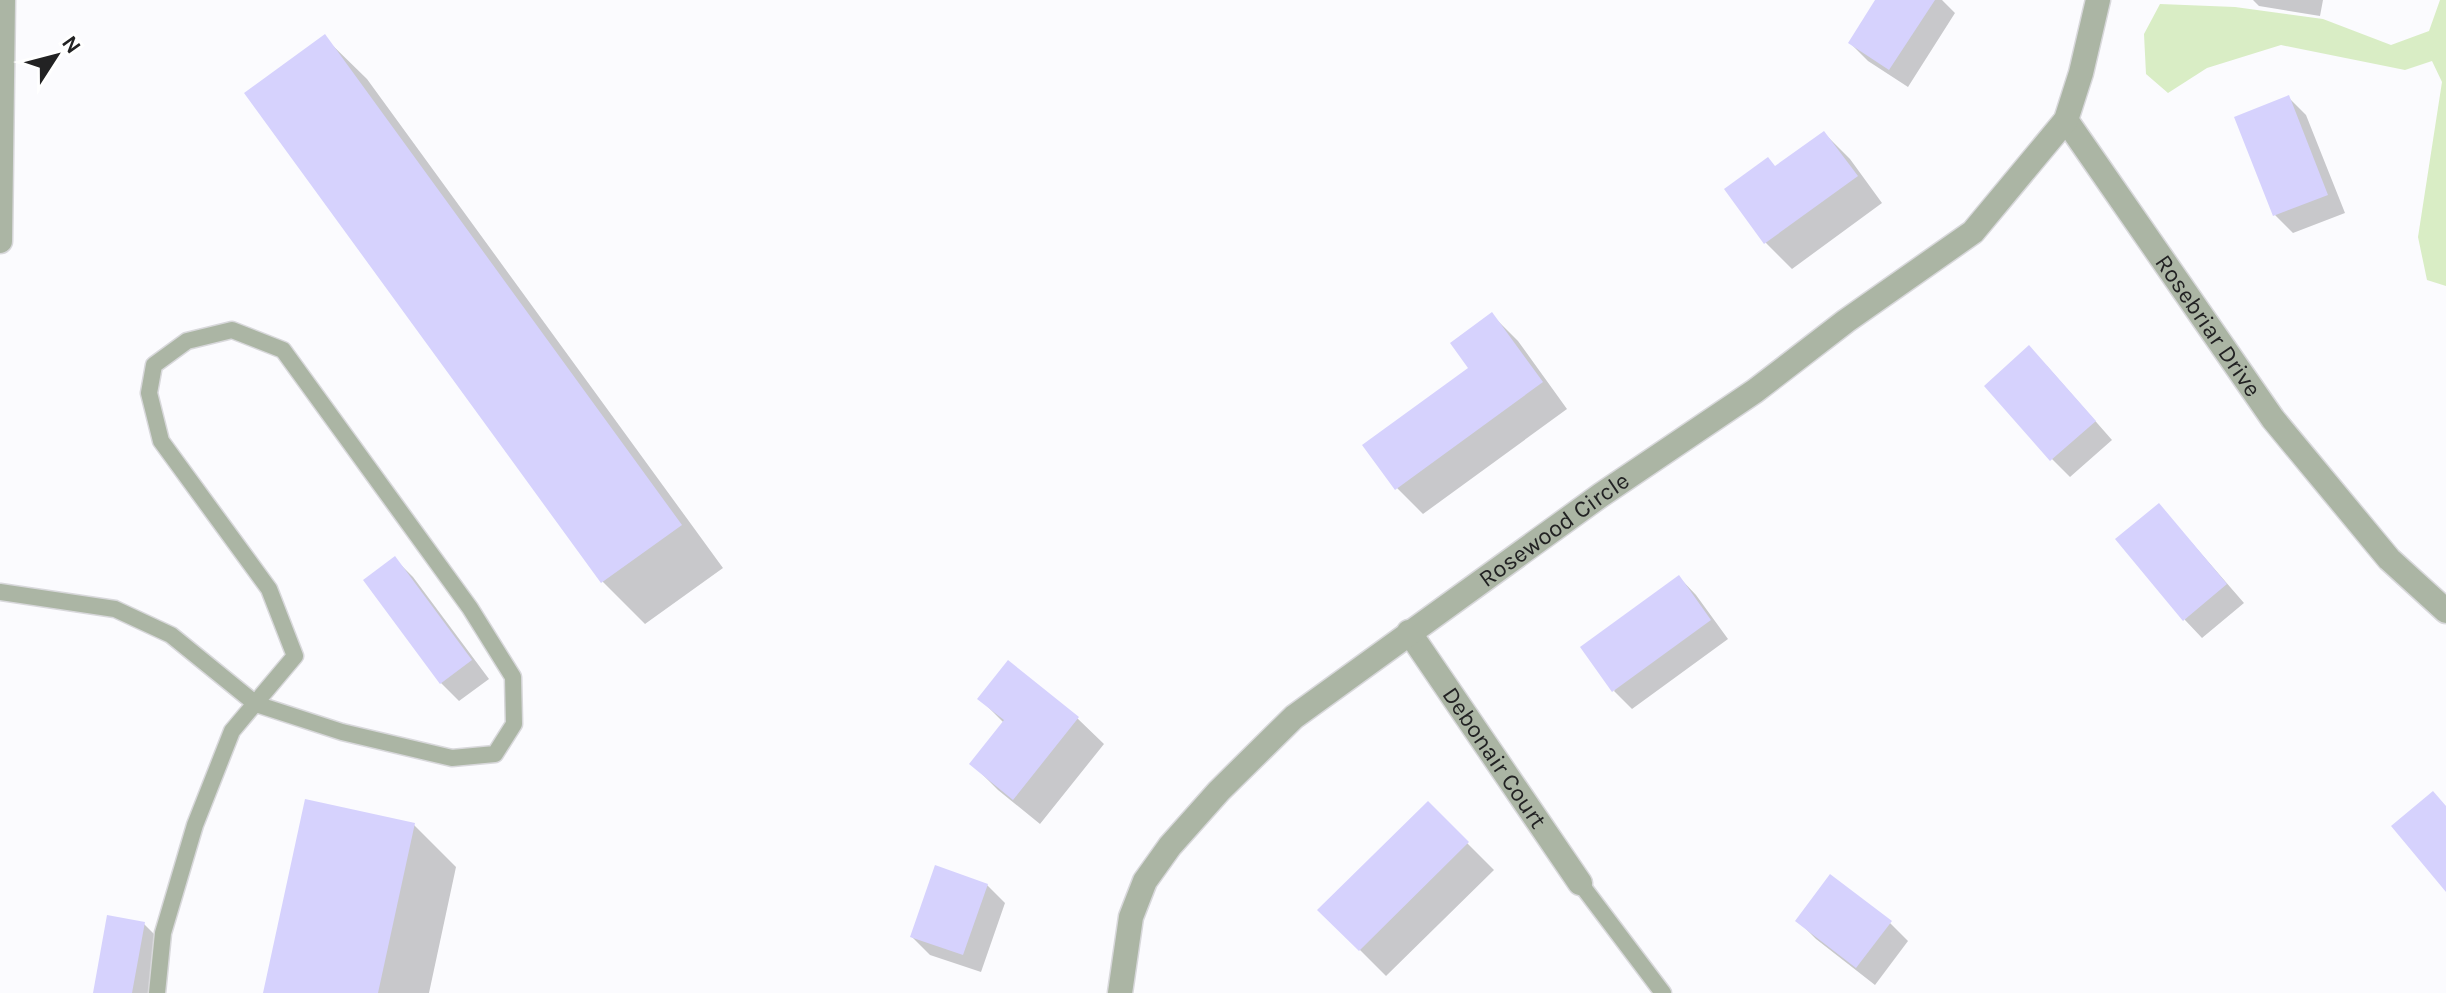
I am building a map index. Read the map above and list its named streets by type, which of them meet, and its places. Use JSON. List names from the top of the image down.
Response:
{
  "streets": {
    "street": ["Rosebriar Drive", "Rosewood Circle", "Debonair Court"]
  },
  "crossings": [
    ["Rosebriar Drive", "Rosewood Circle"],
    ["Rosewood Circle", "Debonair Court"]
  ],
  "north": "top right"
}
